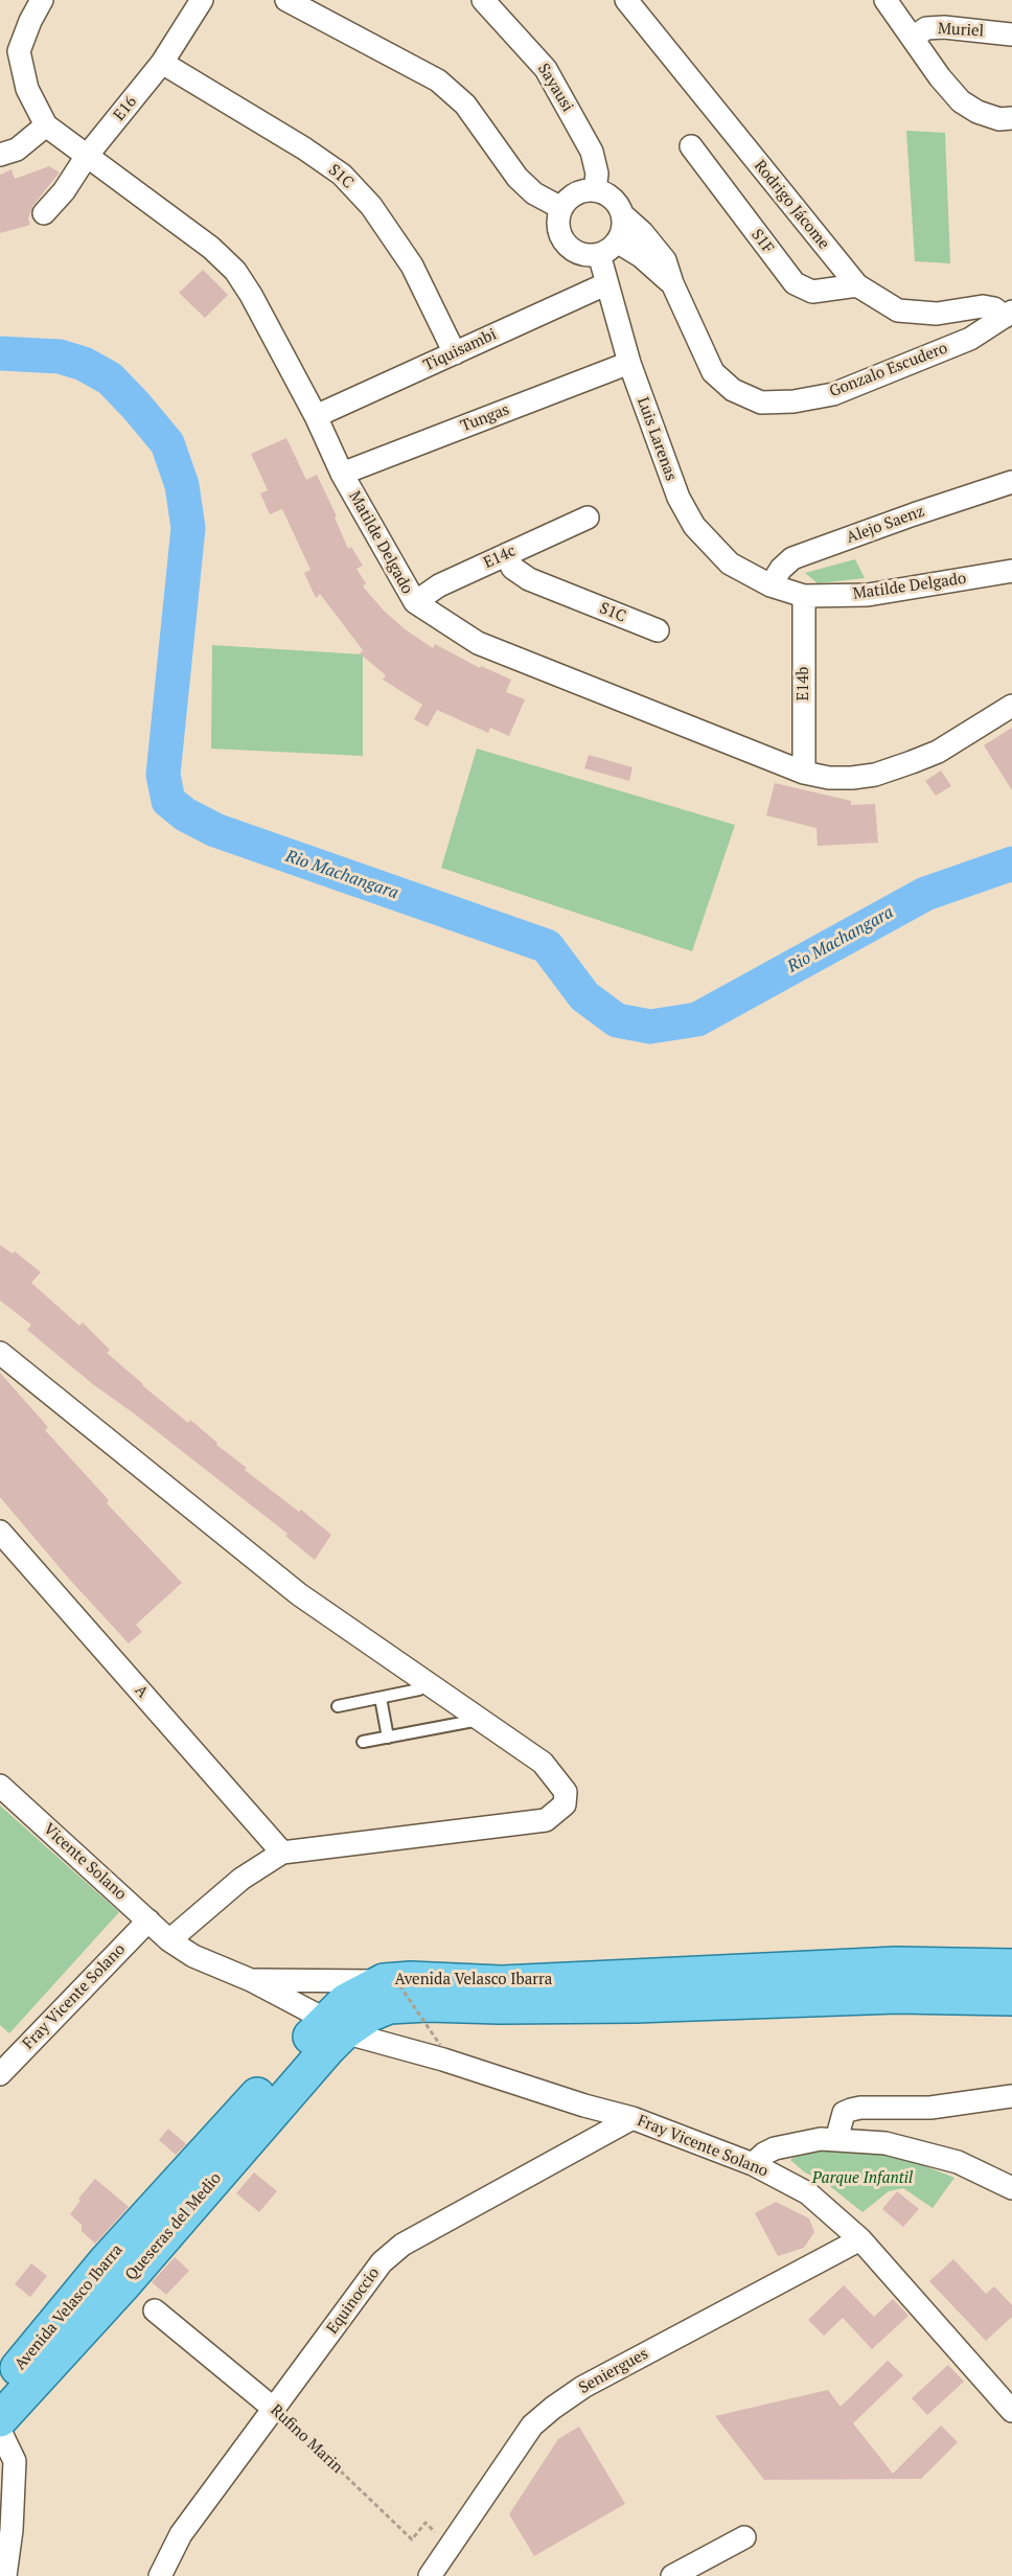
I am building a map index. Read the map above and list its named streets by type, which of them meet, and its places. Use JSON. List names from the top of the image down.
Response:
{
  "streets": {
    "main road": ["Avenida Velasco Ibarra", "Queseras del Medio"],
    "street": [
      "Muriel",
      "Sayausi",
      "E16",
      "S1C",
      "Rodrigo Jácome",
      "S1F",
      "Tiquisambi",
      "Gonzalo Escudero",
      "Tungas",
      "Luis Larenas",
      "Alejo Saenz",
      "Matilde Delgado",
      "E14c",
      "E14b",
      "A",
      "Vicente Solano",
      "Fray Vicente Solano",
      "Equinoccio",
      "Seniergues",
      "Rufino Marin"
    ]
  },
  "crossings": [
    ["Sayausi", "Gonzalo Escudero"],
    ["Sayausi", "Luis Larenas"],
    ["E16", "S1C"],
    ["E16", "Matilde Delgado"],
    ["S1C", "Tiquisambi"],
    ["S1C", "E14c"],
    ["Rodrigo Jácome", "S1F"],
    ["Rodrigo Jácome", "Gonzalo Escudero"],
    ["Tiquisambi", "Luis Larenas"],
    ["Tiquisambi", "Matilde Delgado"],
    ["Gonzalo Escudero", "Luis Larenas"],
    ["Tungas", "Luis Larenas"],
    ["Tungas", "Matilde Delgado"],
    ["Luis Larenas", "Alejo Saenz"],
    ["Luis Larenas", "Matilde Delgado"],
    ["Alejo Saenz", "Matilde Delgado"],
    ["Matilde Delgado", "E14c"],
    ["Matilde Delgado", "E14b"],
    ["Vicente Solano", "Fray Vicente Solano"],
    ["Avenida Velasco Ibarra", "Fray Vicente Solano"],
    ["Avenida Velasco Ibarra", "Queseras del Medio"],
    ["Fray Vicente Solano", "Queseras del Medio"],
    ["Fray Vicente Solano", "Equinoccio"],
    ["Fray Vicente Solano", "Seniergues"],
    ["Equinoccio", "Rufino Marin"],
    ["Seniergues", "Rufino Marin"]
  ],
  "water": ["Rio Machangara"],
  "parks": ["Parque Infantil"]
}
